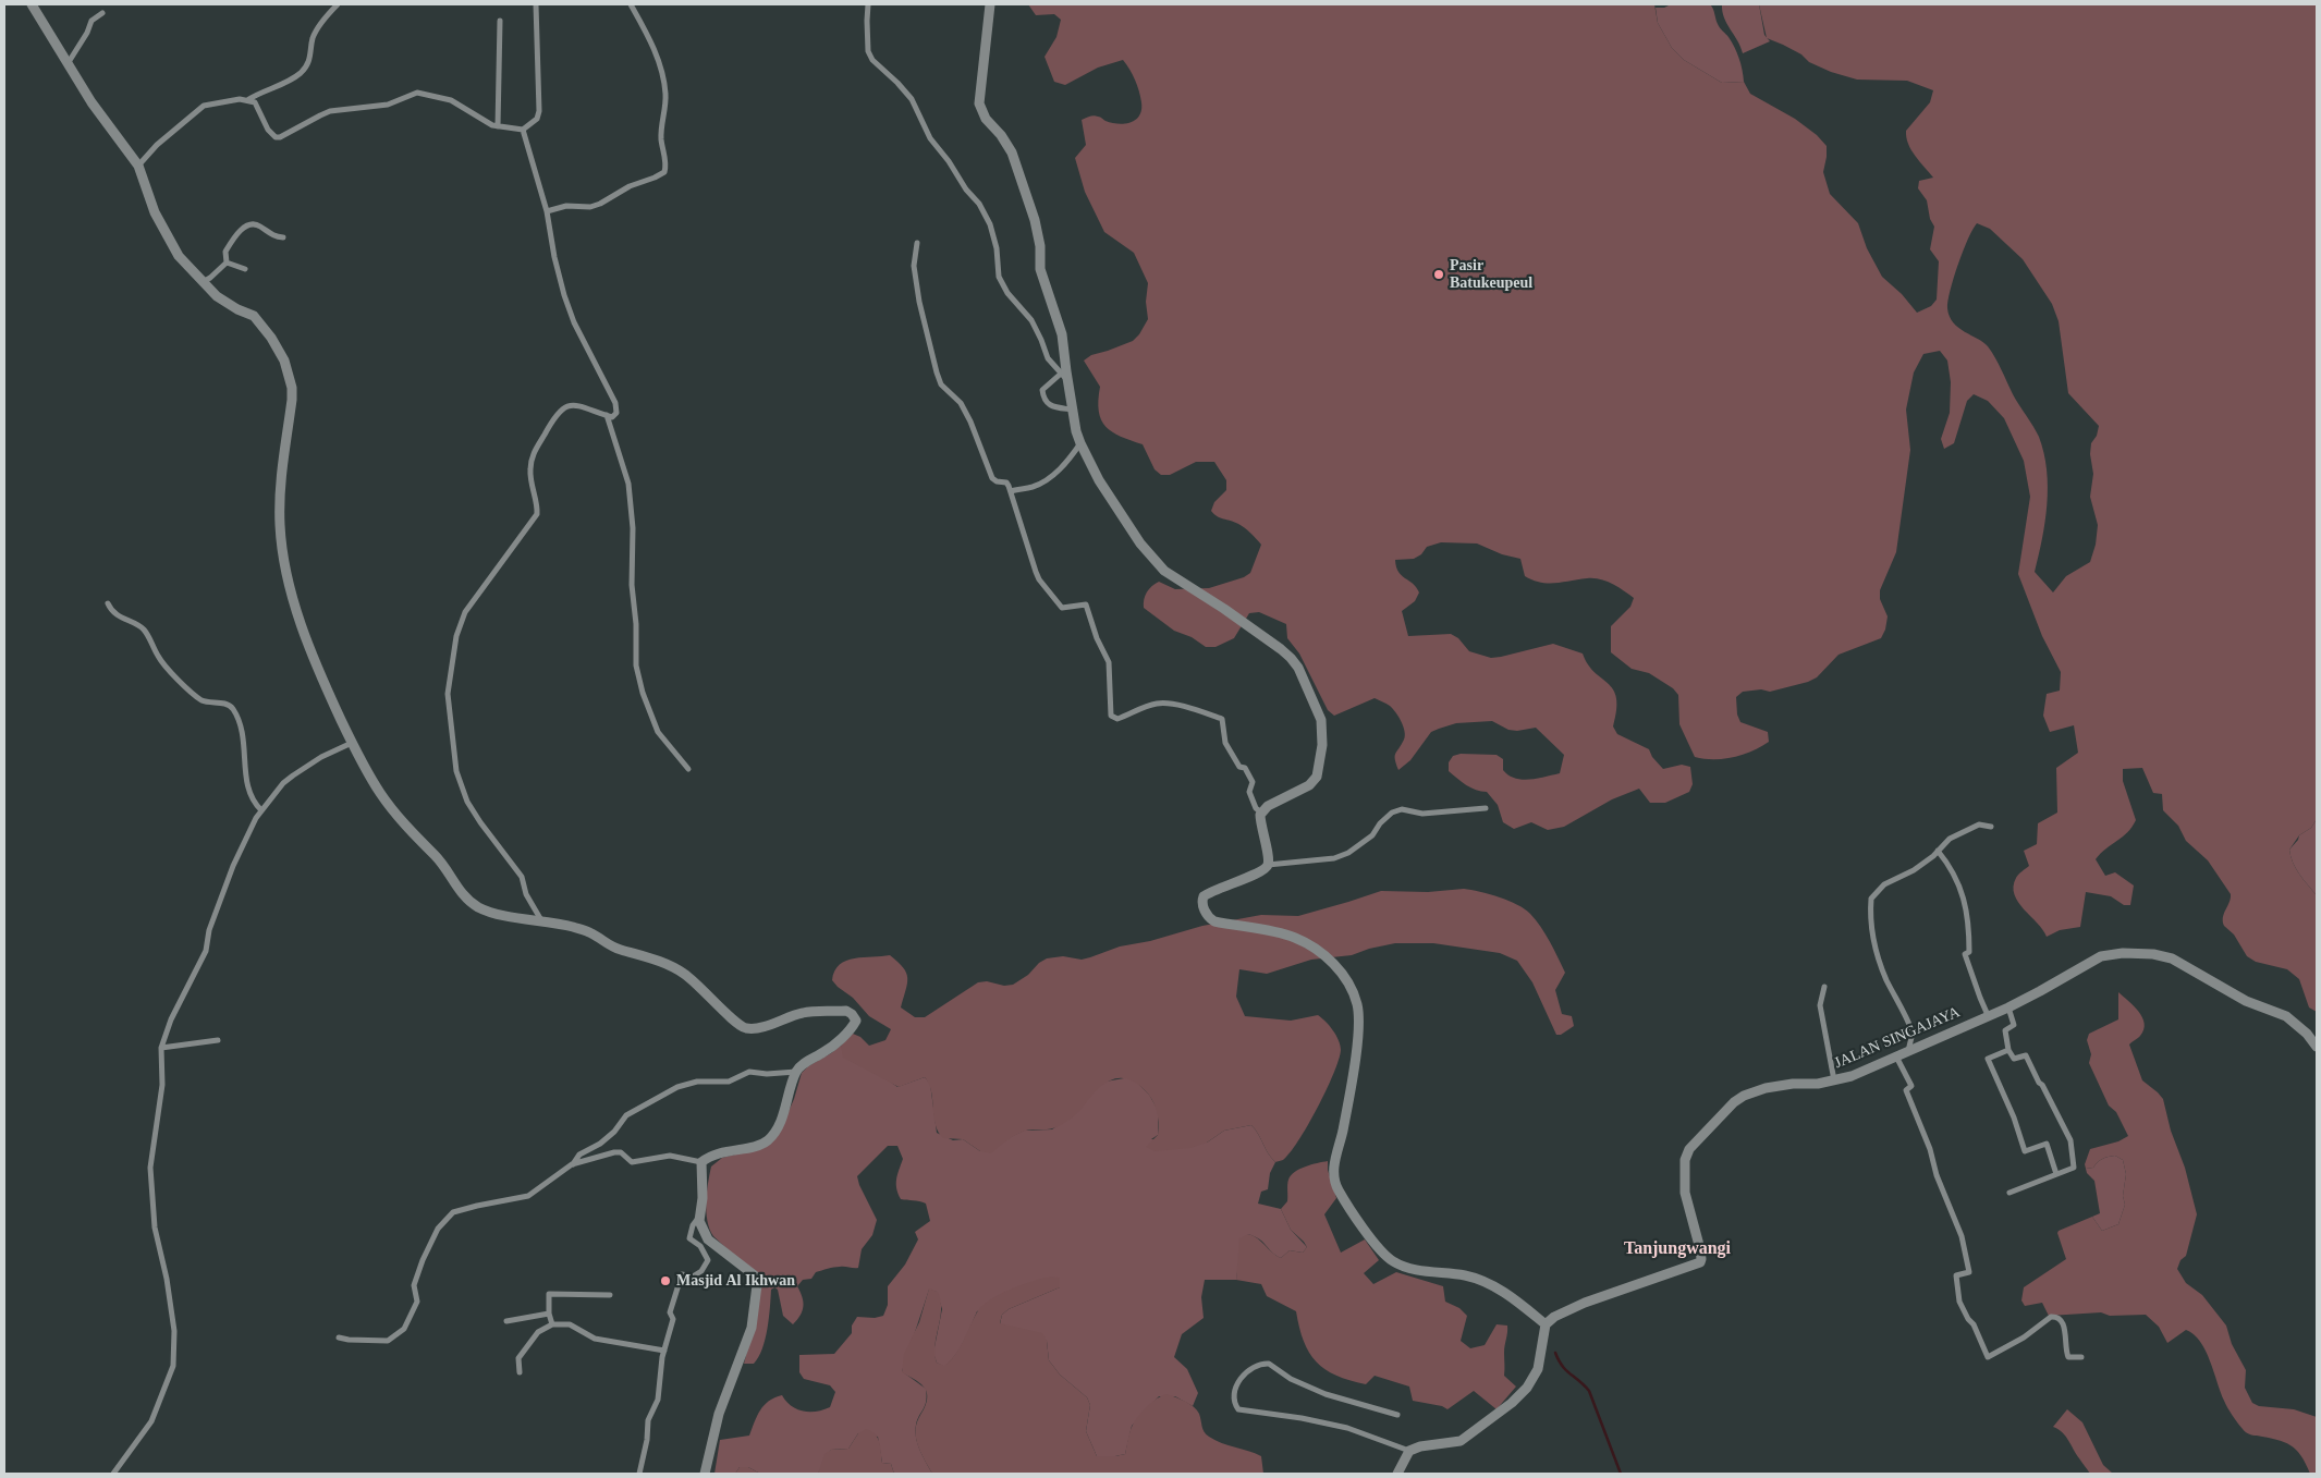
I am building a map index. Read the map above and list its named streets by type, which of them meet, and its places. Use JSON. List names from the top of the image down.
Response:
{
  "streets": {
    "street": ["JALAN SINGAJAYA"]
  },
  "districts": ["Tanjungwangi"],
  "places": ["Pasir Batukeupeul", "Masjid Al Ikhwan"]
}
